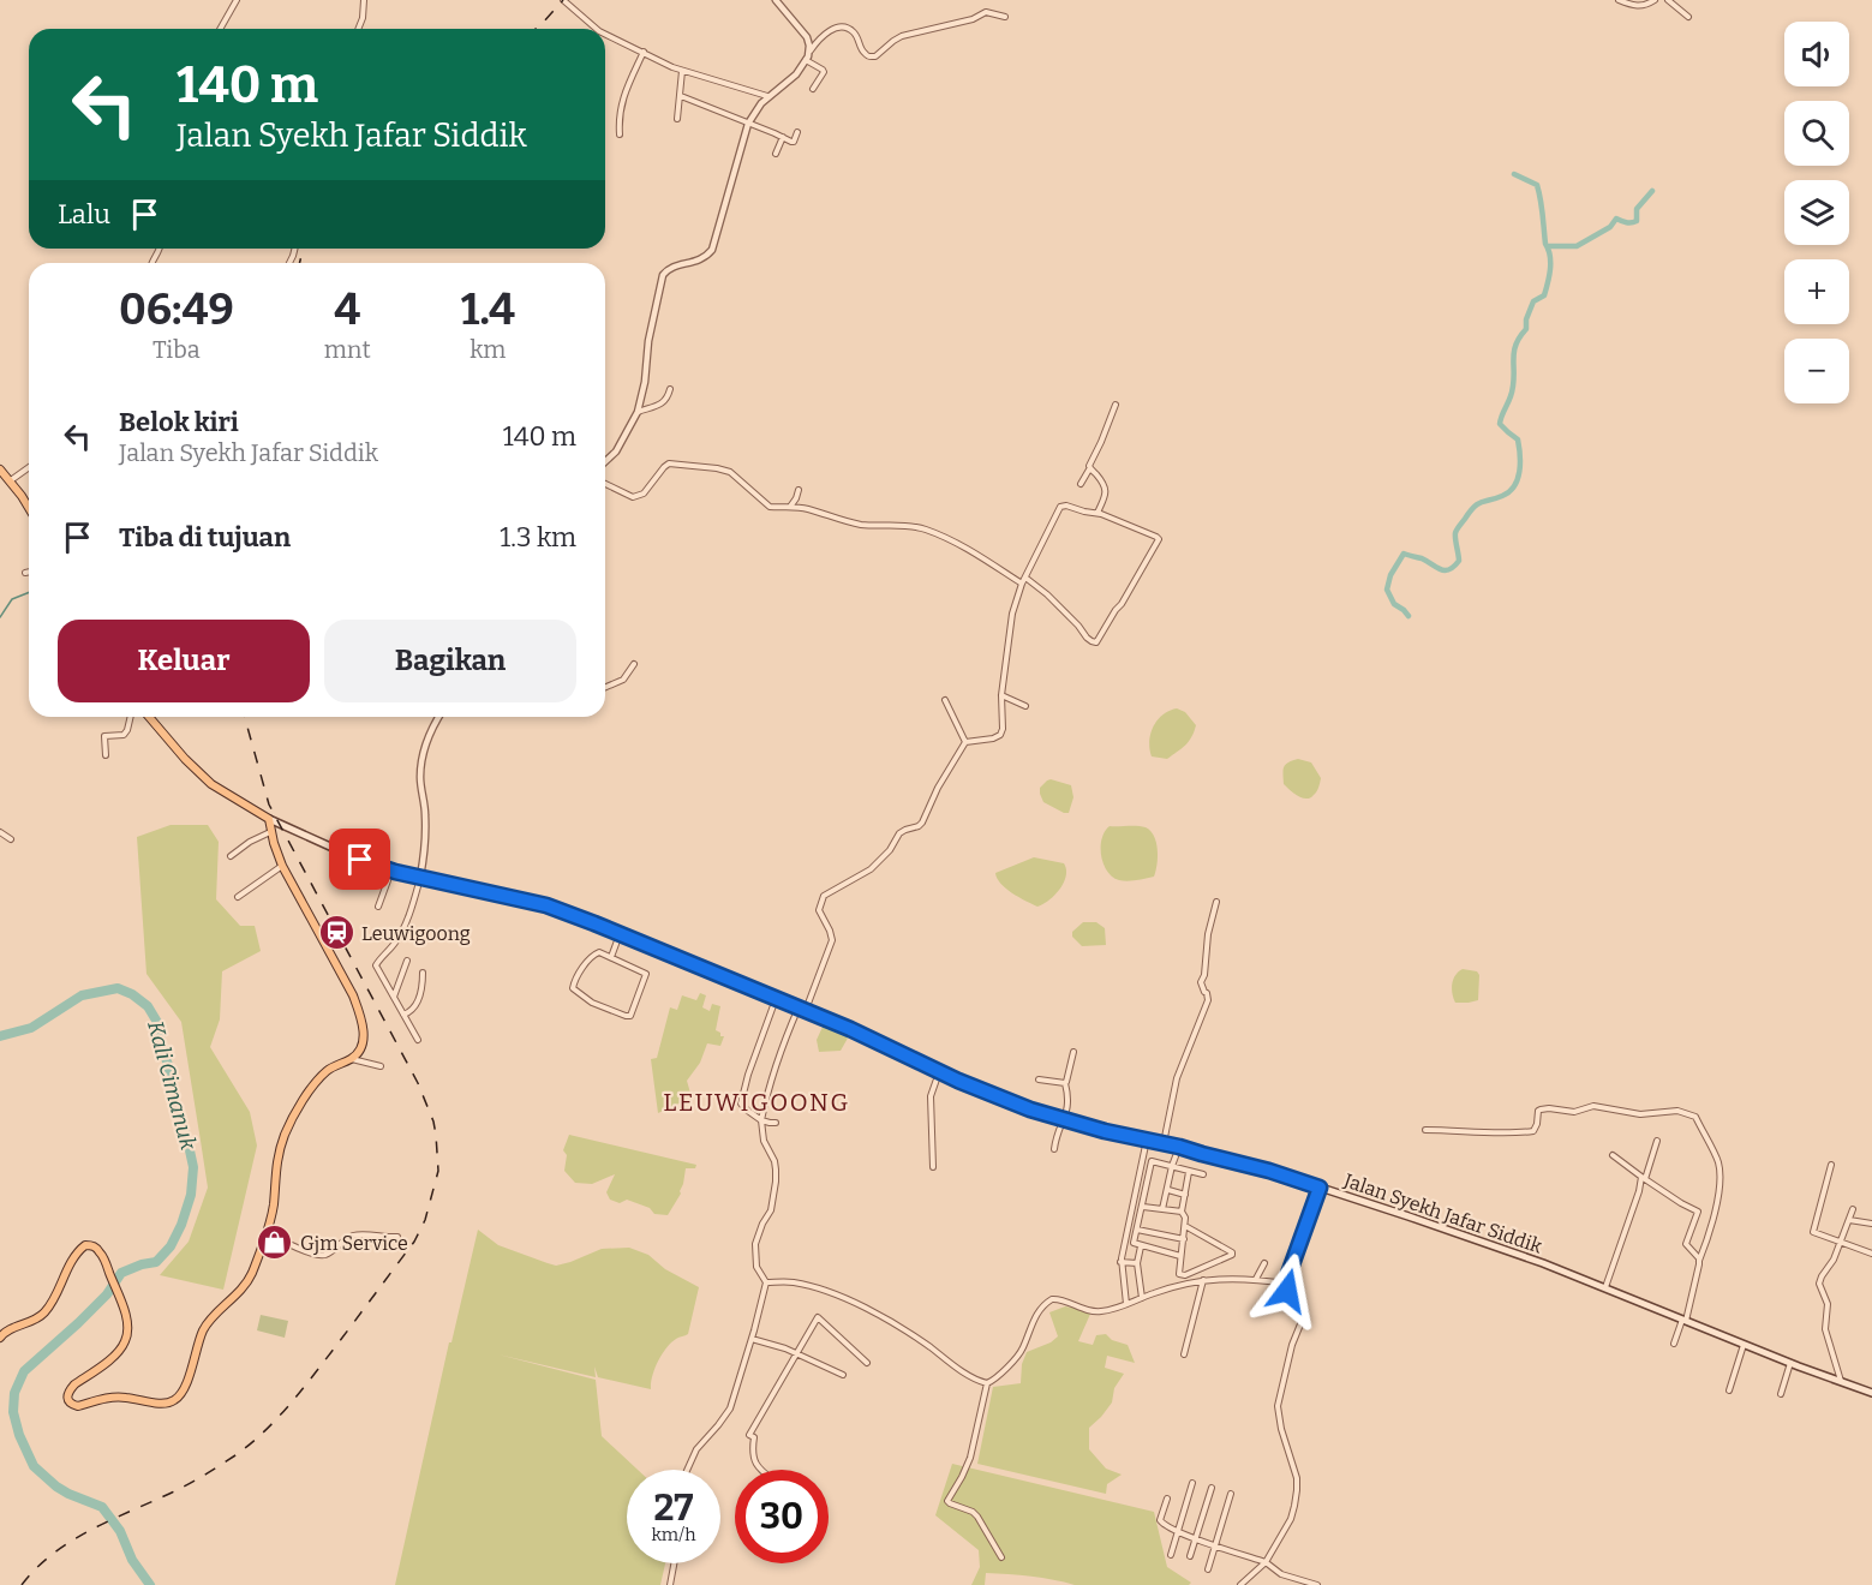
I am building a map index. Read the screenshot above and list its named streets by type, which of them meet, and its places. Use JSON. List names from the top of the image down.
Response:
{
  "streets": {
    "main road": ["Jalan Syekh Jafar Siddik"]
  },
  "districts": ["LEUWIGOONG"],
  "water": ["Kali Cimanuk"],
  "places": {
    "station": ["Leuwigoong"],
    "shop": ["Gjm Service"]
  },
  "page": {
    "map_buttons": ["+", "−"],
    "turn": ["140 m", "Jalan Syekh Jafar Siddik"],
    "then": "Lalu",
    "eta": [
      "06:49",
      "Tiba",
      "4",
      "mnt",
      "1.4",
      "km"
    ],
    "list": [
      {
        "name": "Belok kiri",
        "note": "Jalan Syekh Jafar Siddik",
        "value": "140 m"
      },
      {
        "name": "Tiba di tujuan",
        "value": "1.3 km"
      }
    ],
    "buttons": ["Keluar", "Bagikan"],
    "speed": "27 km/h",
    "limit": "30"
  }
}
